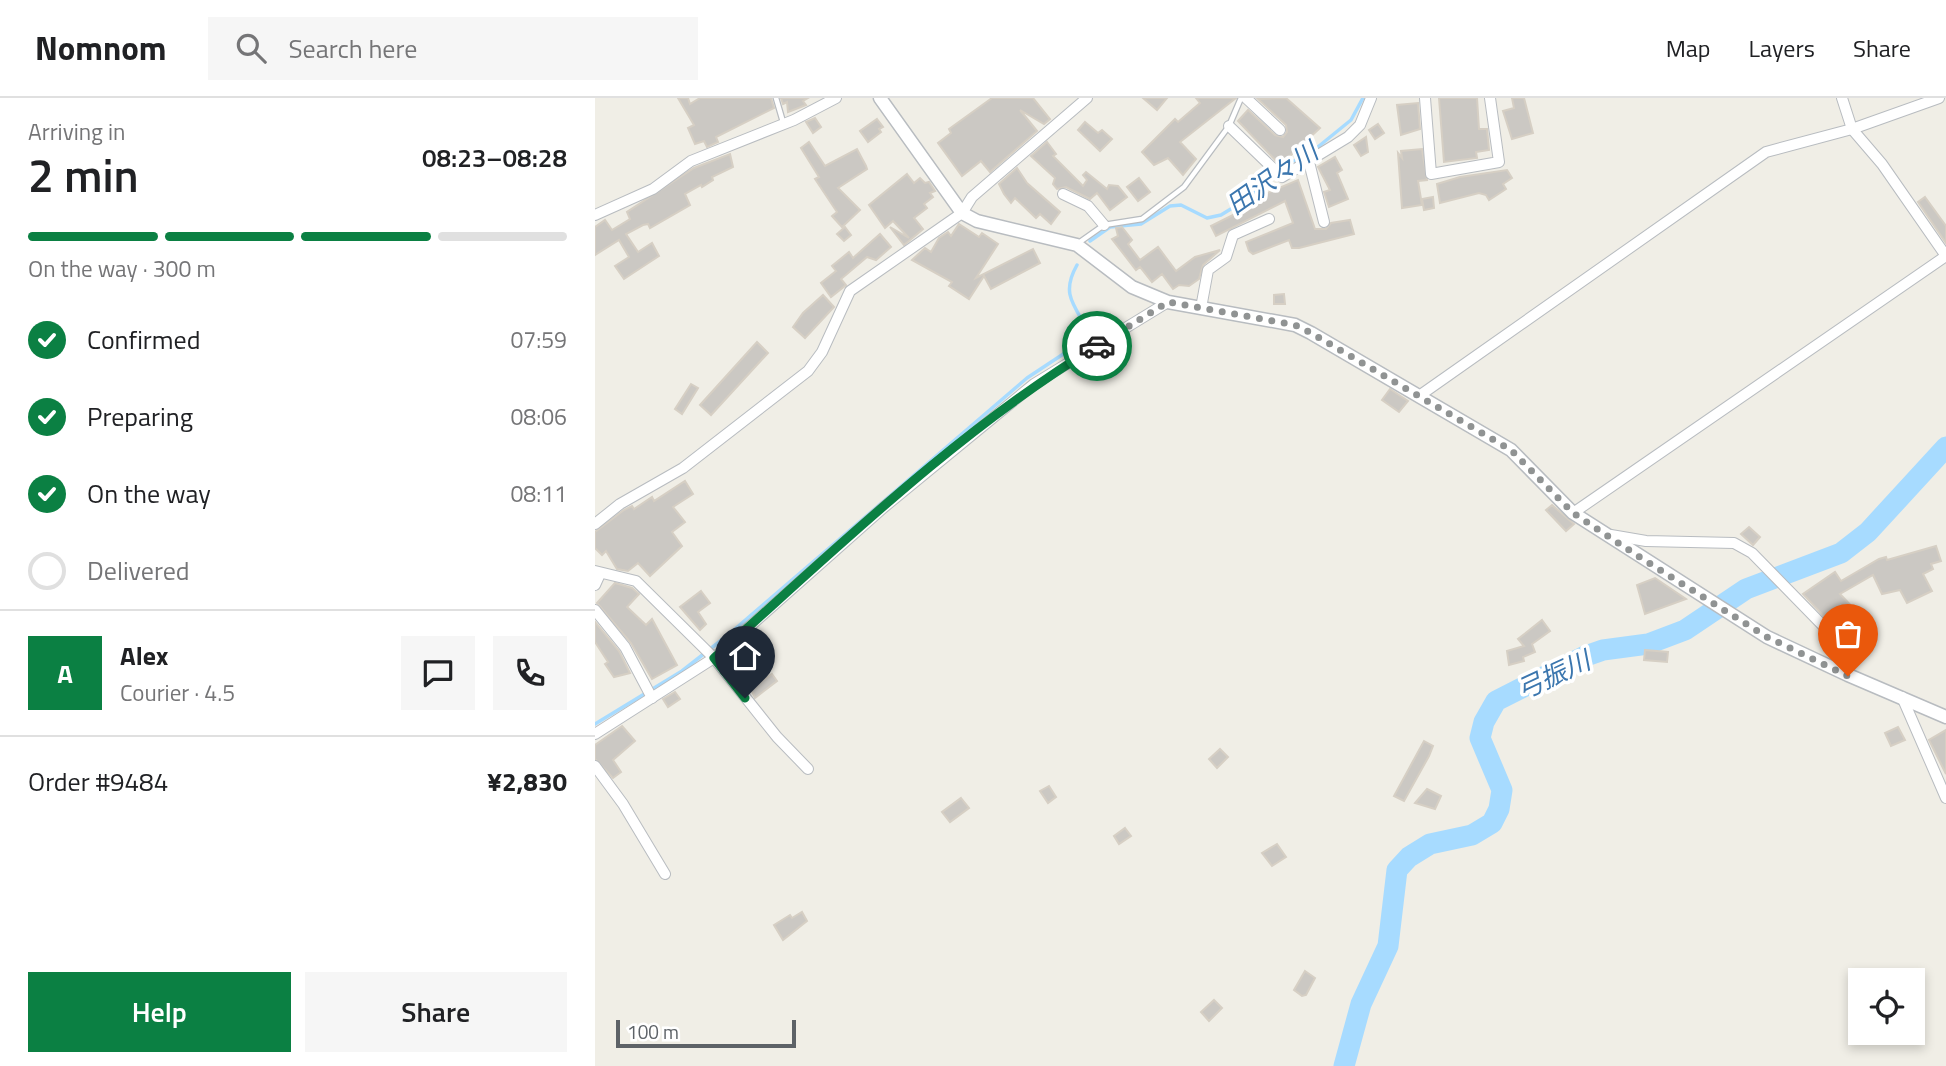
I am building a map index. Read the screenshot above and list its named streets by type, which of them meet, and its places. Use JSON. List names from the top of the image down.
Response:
{
  "water": ["田沢々川", "弓振川"],
  "scale_bar": "100 m",
  "page": {
    "header": "Nomnom",
    "search": "Search here",
    "nav": ["Map", "Layers", "Share"],
    "heading": ["2 min", "Arriving in", "08:23–08:28"],
    "panel": [
      "Alex",
      "Courier · 4.5",
      "Order #9484",
      "¥2,830"
    ],
    "bar": "On the way · 300 m",
    "list": [
      ["Confirmed", "07:59"],
      ["Preparing", "08:06"],
      ["On the way", "08:11"],
      "Delivered"
    ],
    "round": "A",
    "buttons": ["Help", "Share"],
    "scale": "100 m"
  }
}
